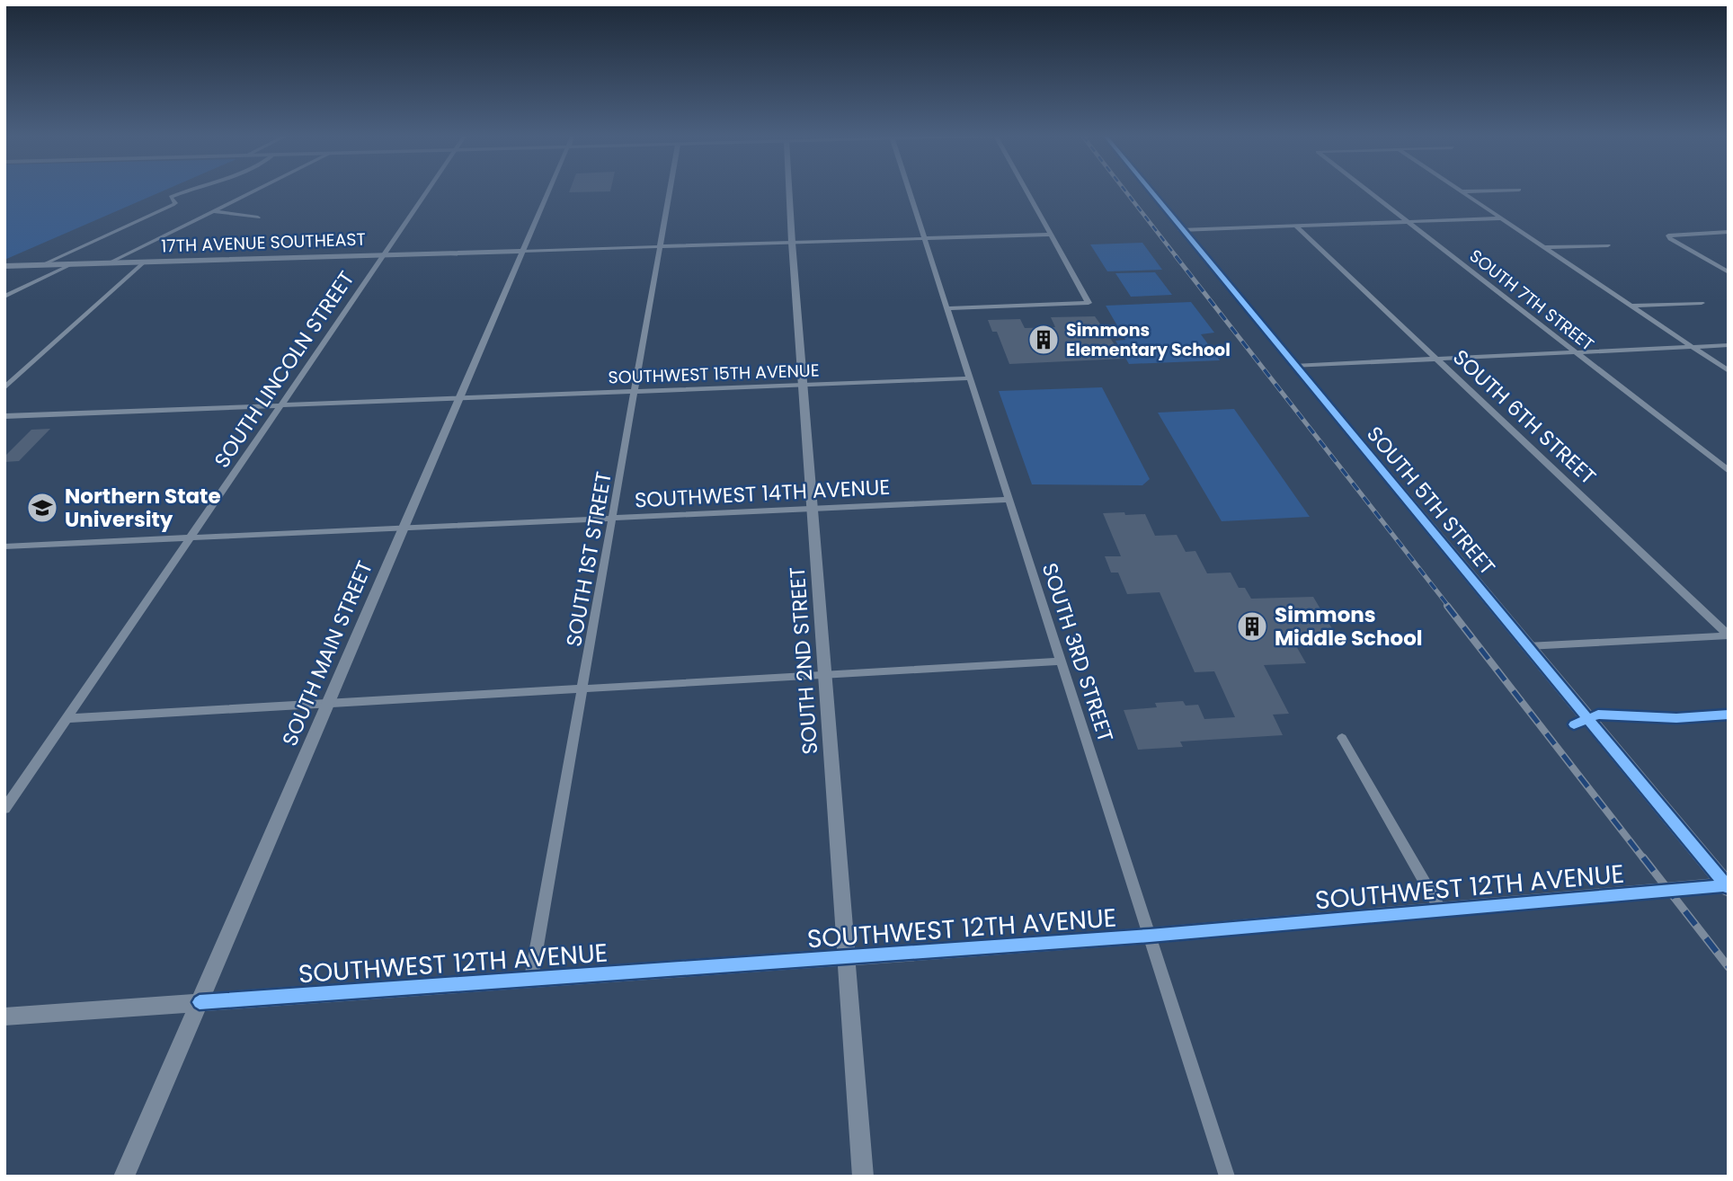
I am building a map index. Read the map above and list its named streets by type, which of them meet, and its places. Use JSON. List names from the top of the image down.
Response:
{
  "streets": {
    "main road": ["SOUTH 5TH STREET"],
    "street": [
      "17TH AVENUE SOUTHEAST",
      "SOUTH 7TH STREET",
      "SOUTH LINCOLN STREET",
      "SOUTHWEST 15TH AVENUE",
      "SOUTH 6TH STREET",
      "SOUTHWEST 14TH AVENUE",
      "SOUTH 1ST STREET",
      "SOUTH 3RD STREET",
      "SOUTH MAIN STREET",
      "SOUTH 2ND STREET",
      "SOUTHWEST 12TH AVENUE"
    ]
  },
  "crossings": [
    ["17TH AVENUE SOUTHEAST", "SOUTH LINCOLN STREET"],
    ["17TH AVENUE SOUTHEAST", "SOUTH MAIN STREET"],
    ["SOUTH LINCOLN STREET", "SOUTHWEST 15TH AVENUE"],
    ["SOUTH LINCOLN STREET", "SOUTHWEST 14TH AVENUE"],
    ["SOUTHWEST 15TH AVENUE", "SOUTH 1ST STREET"],
    ["SOUTHWEST 15TH AVENUE", "SOUTH 3RD STREET"],
    ["SOUTHWEST 15TH AVENUE", "SOUTH MAIN STREET"],
    ["SOUTHWEST 15TH AVENUE", "SOUTH 2ND STREET"],
    ["SOUTHWEST 14TH AVENUE", "SOUTH 1ST STREET"],
    ["SOUTHWEST 14TH AVENUE", "SOUTH 3RD STREET"],
    ["SOUTHWEST 14TH AVENUE", "SOUTH MAIN STREET"],
    ["SOUTHWEST 14TH AVENUE", "SOUTH 2ND STREET"],
    ["SOUTH 5TH STREET", "SOUTHWEST 12TH AVENUE"],
    ["SOUTH 1ST STREET", "SOUTHWEST 12TH AVENUE"],
    ["SOUTH 3RD STREET", "SOUTHWEST 12TH AVENUE"],
    ["SOUTH MAIN STREET", "SOUTHWEST 12TH AVENUE"],
    ["SOUTH 2ND STREET", "SOUTHWEST 12TH AVENUE"]
  ],
  "places": {
    "building": ["Simmons Elementary School", "Simmons Middle School"],
    "school or university": ["Northern State University"]
  }
}
